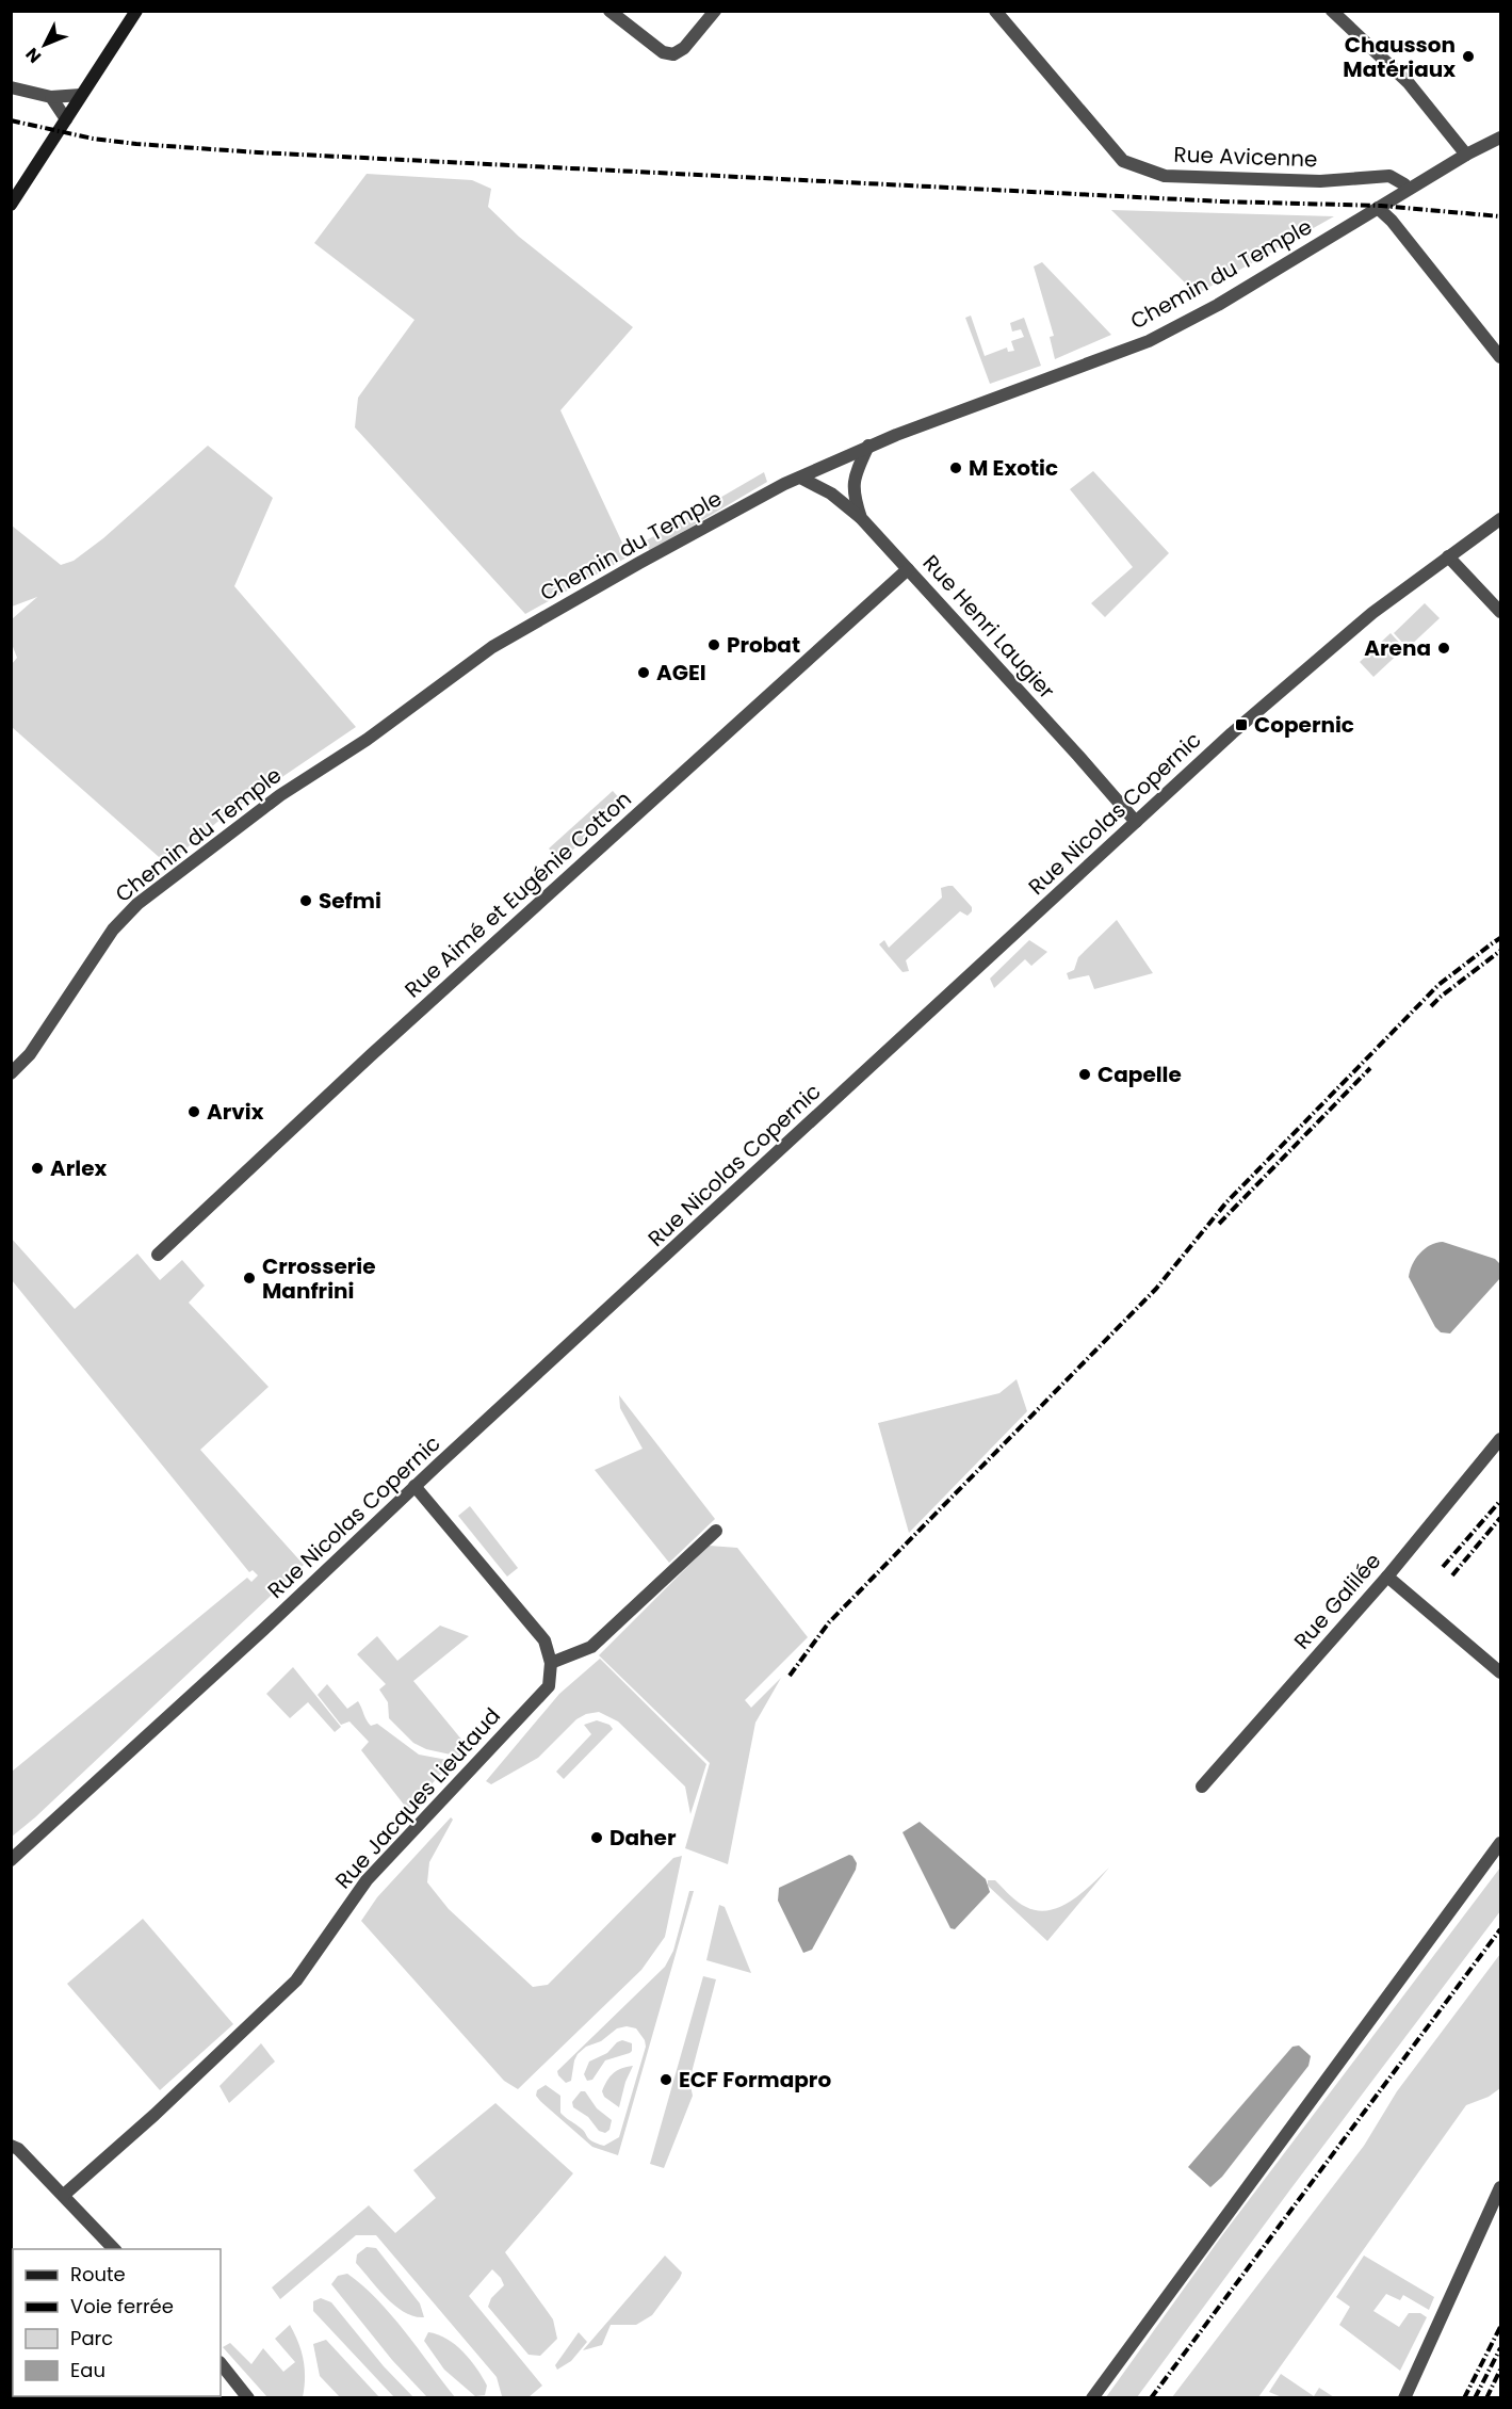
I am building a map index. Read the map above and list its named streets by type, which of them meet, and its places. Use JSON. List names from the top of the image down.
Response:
{
  "streets": {
    "street": [
      "Rue Avicenne",
      "Chemin du Temple",
      "Rue Henri Laugier",
      "Rue Nicolas Copernic",
      "Rue Aimé et Eugénie Cotton",
      "Rue Galilée",
      "Rue Jacques Lieutaud"
    ]
  },
  "crossings": [
    ["Rue Avicenne", "Chemin du Temple"],
    ["Chemin du Temple", "Rue Henri Laugier"],
    ["Rue Henri Laugier", "Rue Nicolas Copernic"],
    ["Rue Henri Laugier", "Rue Aimé et Eugénie Cotton"]
  ],
  "places": {
    "other": [
      "Chausson Matériaux",
      "M Exotic",
      "Probat",
      "Arena",
      "AGEI",
      "Sefmi",
      "Capelle",
      "Arvix",
      "Arlex",
      "Crrosserie Manfrini",
      "Daher",
      "ECF Formapro"
    ],
    "transit": ["Copernic"]
  },
  "legend": [
    "Route",
    "Voie ferrée",
    "Parc",
    "Eau"
  ],
  "north": "bottom left"
}
